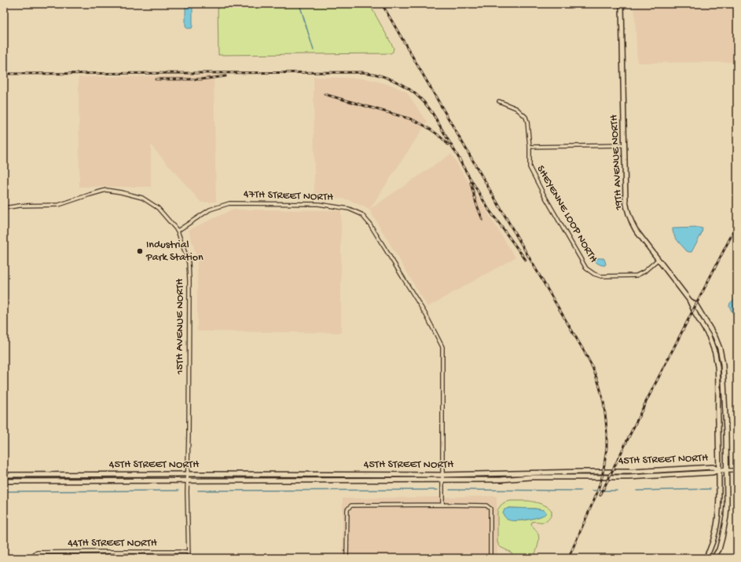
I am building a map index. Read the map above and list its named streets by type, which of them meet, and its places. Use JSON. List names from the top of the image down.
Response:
{
  "streets": {
    "main road": ["19TH AVENUE NORTH", "45TH STREET NORTH"],
    "street": [
      "47TH STREET NORTH",
      "SHEYENNE LOOP NORTH",
      "15TH AVENUE NORTH",
      "44TH STREET NORTH"
    ]
  },
  "crossings": [
    ["19TH AVENUE NORTH", "SHEYENNE LOOP NORTH"],
    ["19TH AVENUE NORTH", "45TH STREET NORTH"],
    ["47TH STREET NORTH", "15TH AVENUE NORTH"],
    ["47TH STREET NORTH", "45TH STREET NORTH"],
    ["15TH AVENUE NORTH", "45TH STREET NORTH"],
    ["15TH AVENUE NORTH", "44TH STREET NORTH"]
  ],
  "places": ["Industrial Park Station"]
}
